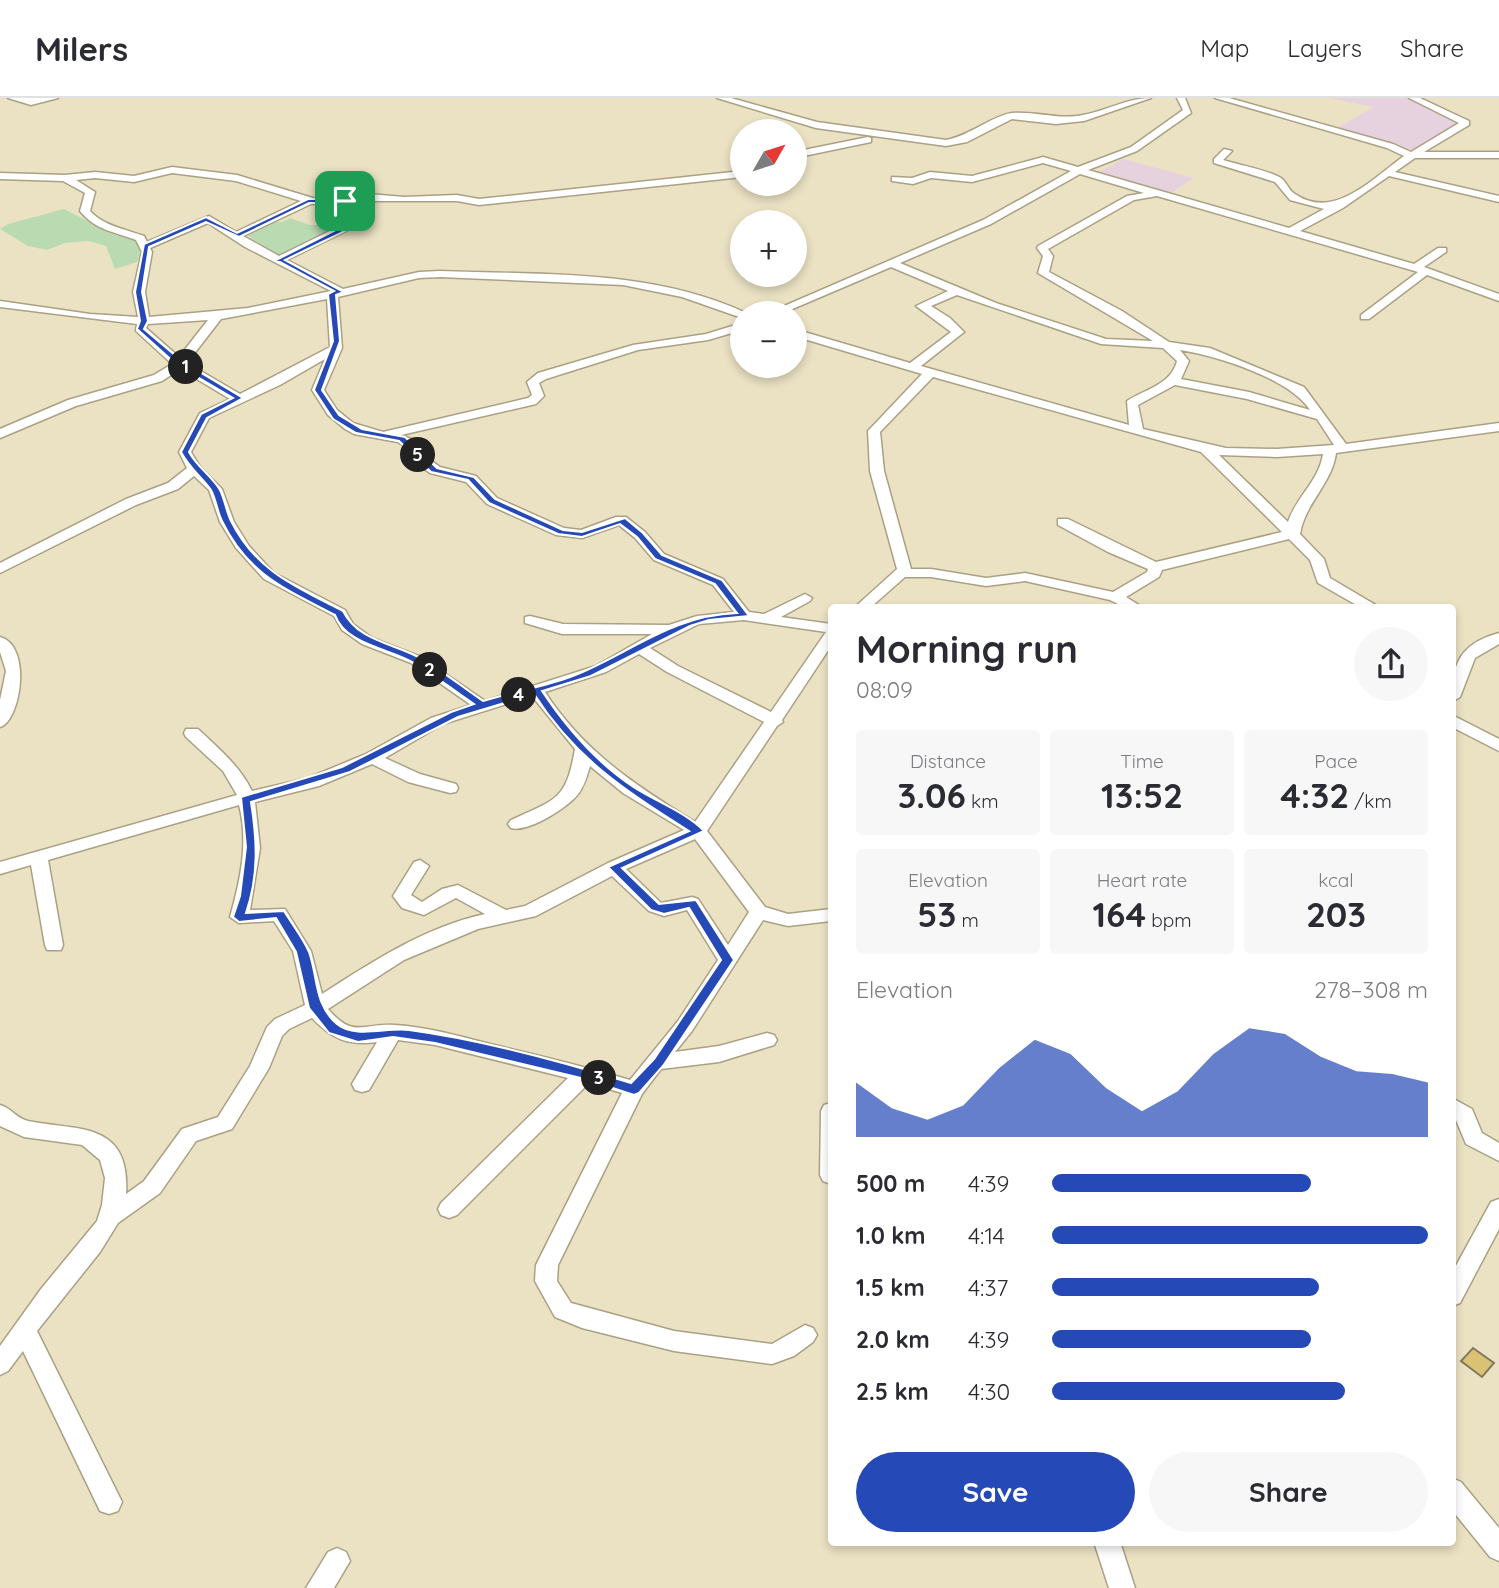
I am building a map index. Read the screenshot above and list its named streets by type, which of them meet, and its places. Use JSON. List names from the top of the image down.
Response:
{
  "north": "top right",
  "page": {
    "header": "Milers",
    "nav": ["Map", "Layers", "Share"],
    "map_buttons": ["+", "−"],
    "pins": [
      "1",
      "5",
      "2",
      "4",
      "3"
    ],
    "heading": ["Morning run", "08:09"],
    "stats": [
      ["Distance", "3.06 km"],
      ["Time", "13:52"],
      ["Pace", "4:32 /km"],
      ["Elevation", "53 m"],
      ["Heart rate", "164 bpm"],
      ["kcal", "203"]
    ],
    "chart": ["Elevation", "278–308 m"],
    "list": [
      {
        "name": "500 m",
        "note": "4:39"
      },
      {
        "name": "1.0 km",
        "note": "4:14"
      },
      {
        "name": "1.5 km",
        "note": "4:37"
      },
      {
        "name": "2.0 km",
        "note": "4:39"
      },
      {
        "name": "2.5 km",
        "note": "4:30"
      }
    ],
    "buttons": ["Save", "Share"]
  }
}
